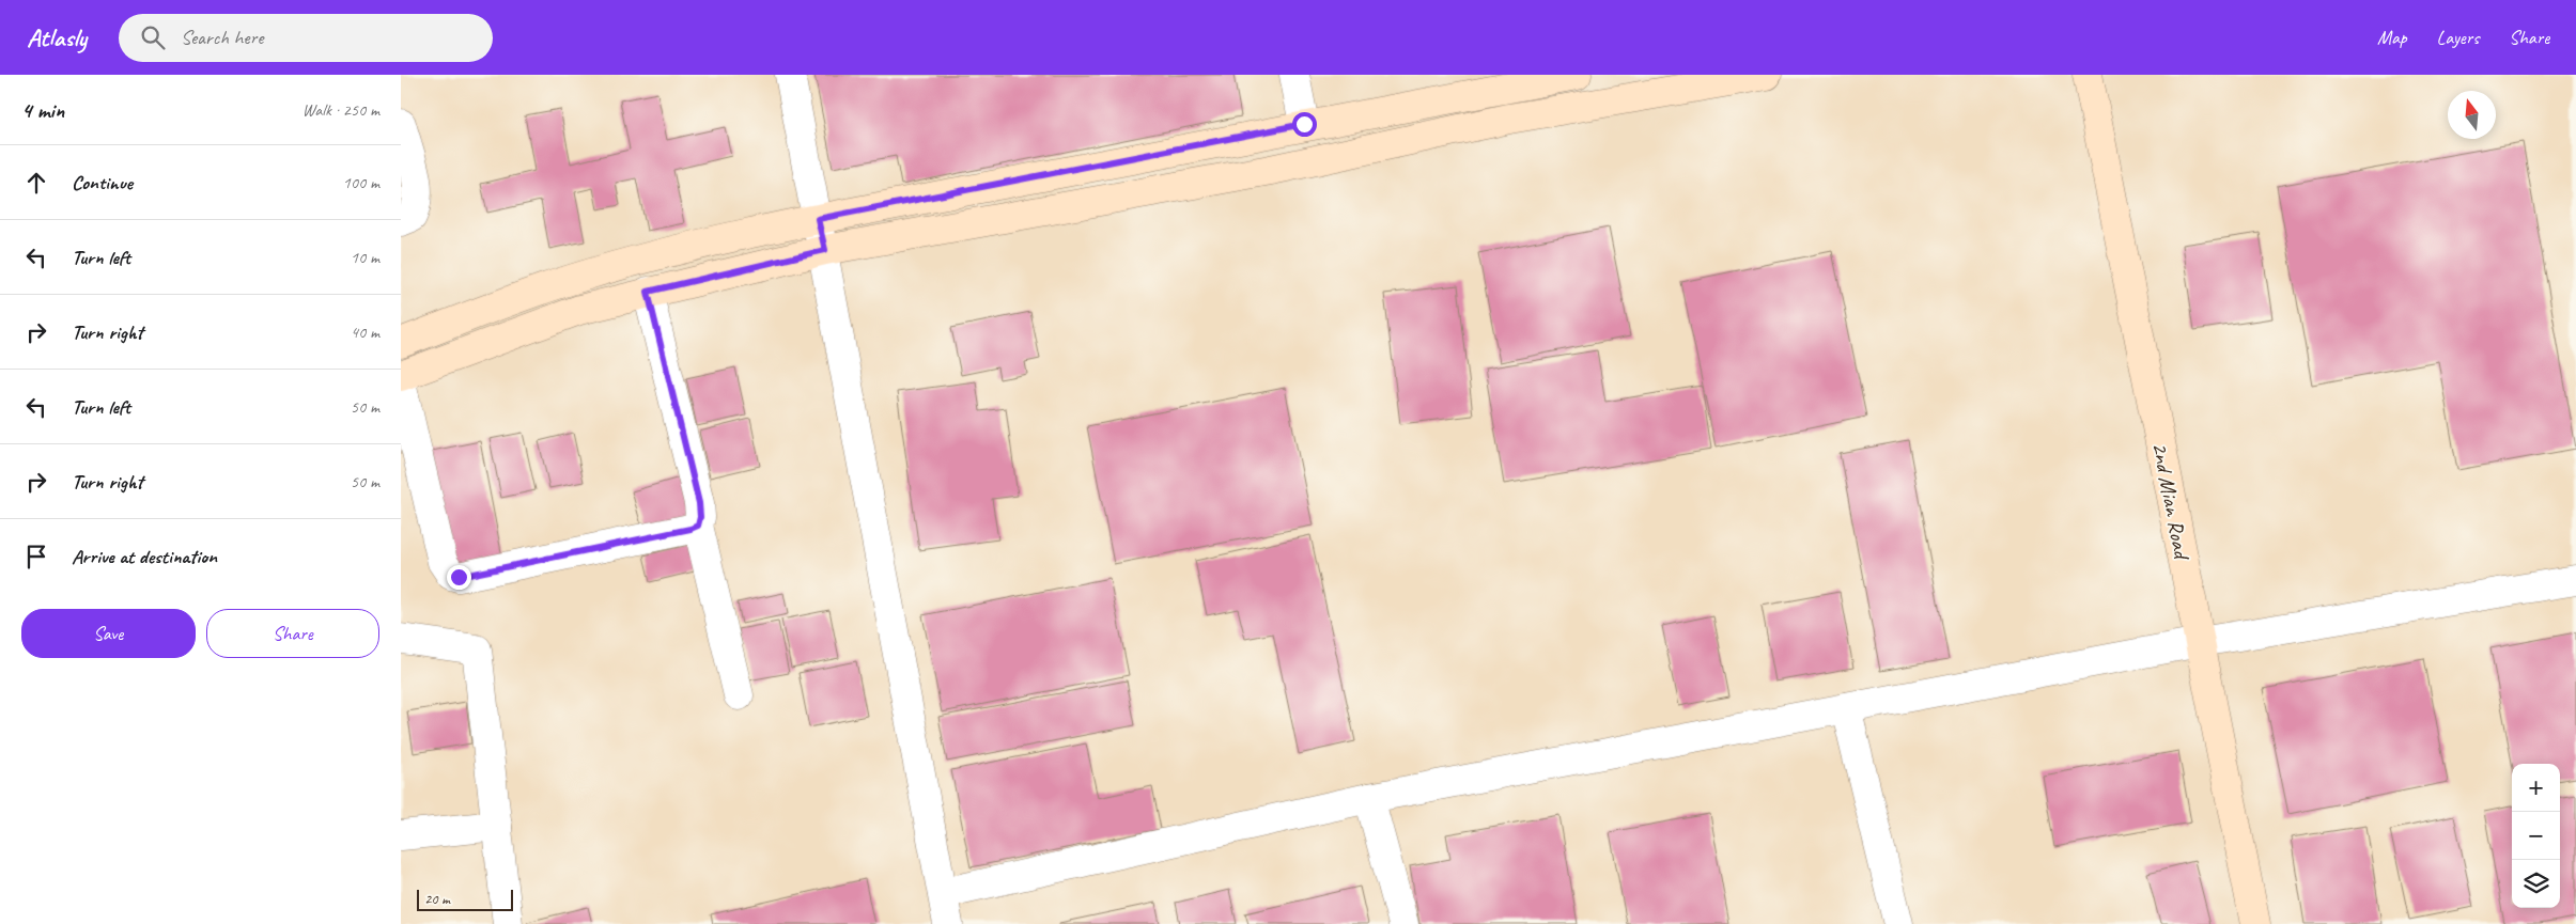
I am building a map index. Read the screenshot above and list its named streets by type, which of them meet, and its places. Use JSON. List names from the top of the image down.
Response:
{
  "streets": {
    "main road": ["2nd Mian Road"]
  },
  "scale_bar": "20 m",
  "north": "top",
  "page": {
    "header": "Atlasly",
    "search": "Search here",
    "nav": ["Map", "Layers", "Share"],
    "heading": ["4 min", "Walk · 250 m"],
    "list": [
      ["Continue", "100 m"],
      ["Turn left", "10 m"],
      ["Turn right", "40 m"],
      ["Turn left", "50 m"],
      ["Turn right", "50 m"],
      "Arrive at destination"
    ],
    "buttons": ["Save", "Share"],
    "map_buttons": ["+", "−"],
    "scale": "20 m"
  }
}
